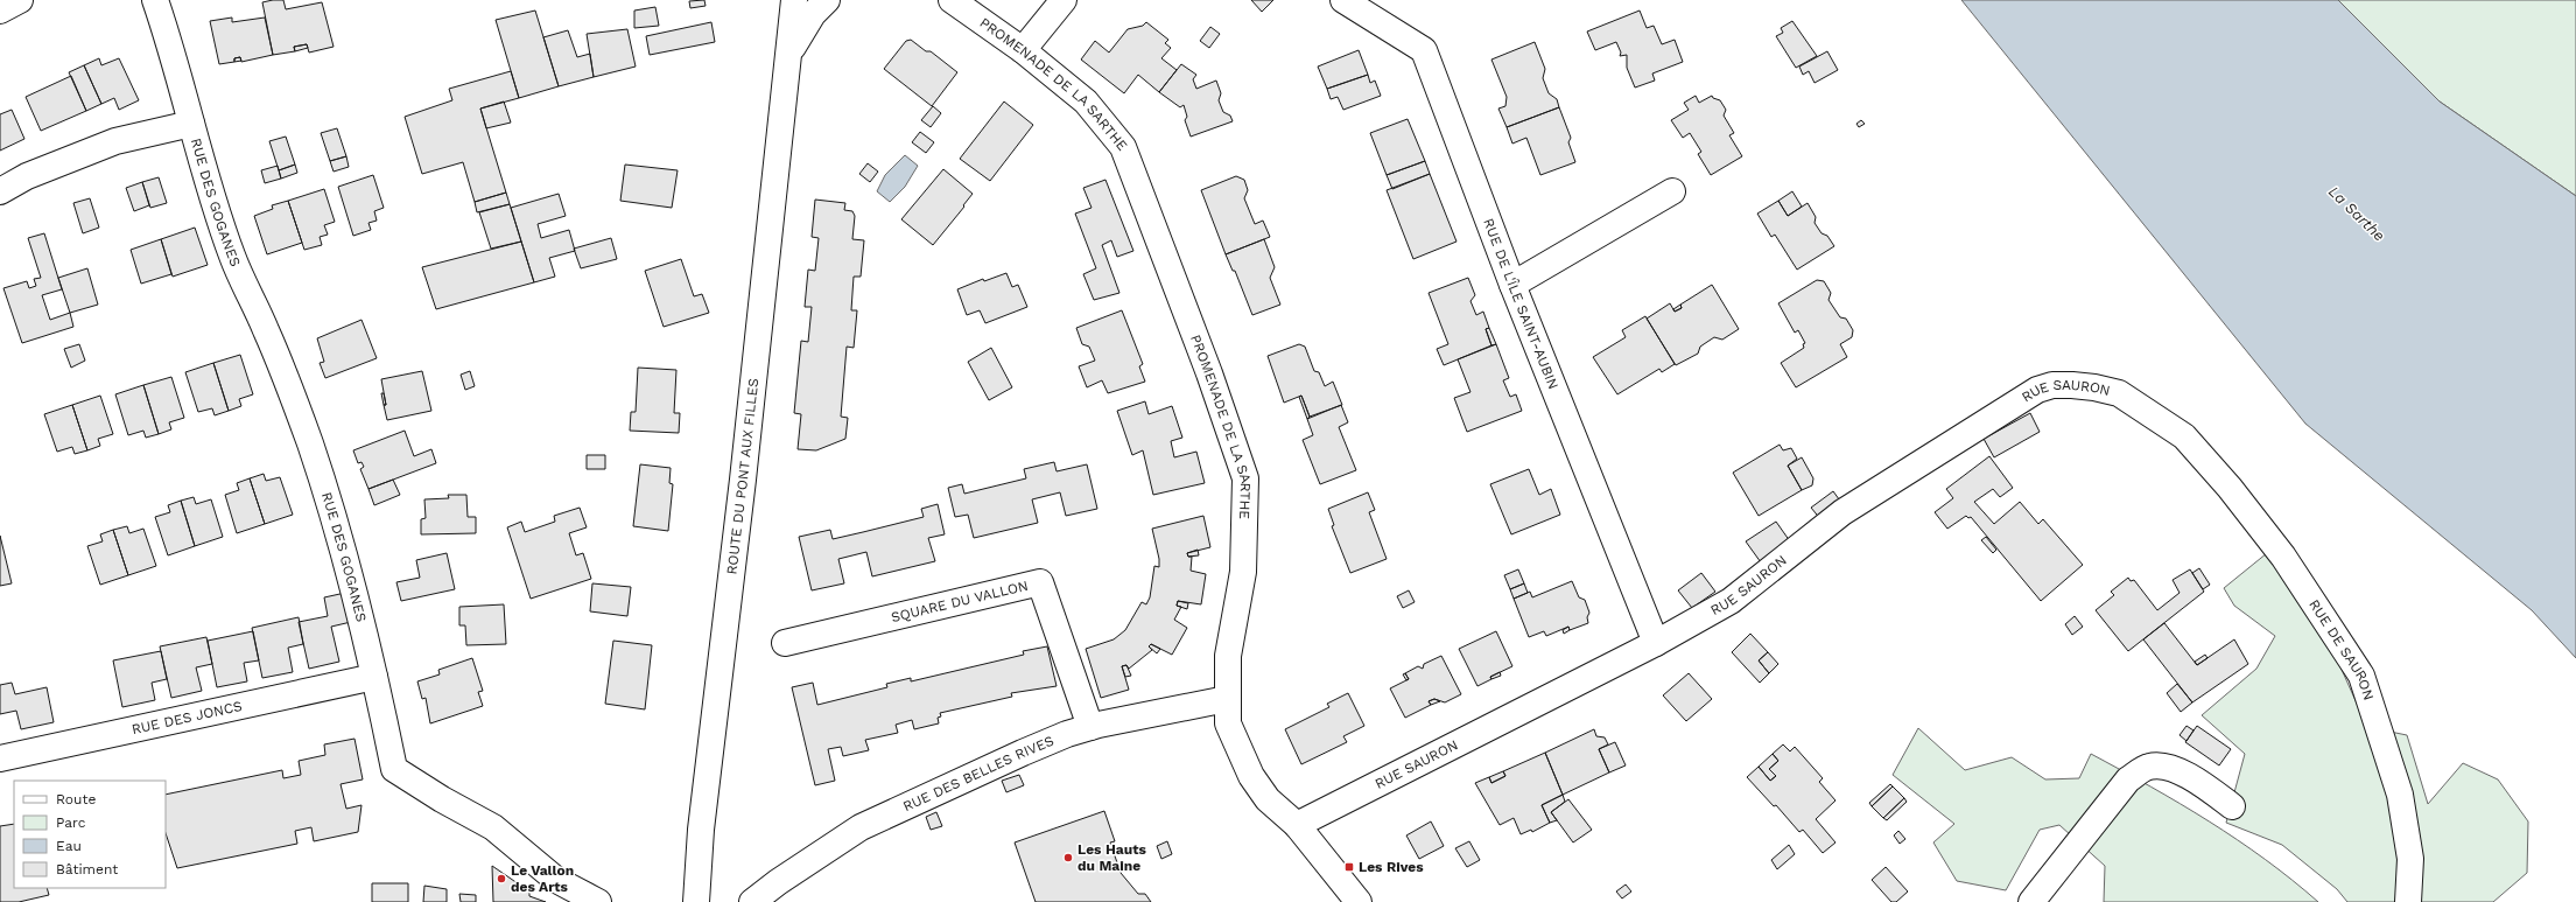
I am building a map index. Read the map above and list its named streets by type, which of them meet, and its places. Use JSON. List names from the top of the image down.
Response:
{
  "streets": {
    "street": [
      "PROMENADE DE LA SARTHE",
      "RUE DES GOGANES",
      "RUE DE L'ÎLE SAINT-AUBIN",
      "RUE SAURON",
      "ROUTE DU PONT AUX FILLES",
      "SQUARE DU VALLON",
      "RUE DE SAURON",
      "RUE DES JONCS",
      "RUE DES BELLES RIVES"
    ]
  },
  "crossings": [
    ["PROMENADE DE LA SARTHE", "RUE SAURON"],
    ["PROMENADE DE LA SARTHE", "RUE DES BELLES RIVES"],
    ["RUE DES GOGANES", "RUE DES JONCS"],
    ["RUE DE L'ÎLE SAINT-AUBIN", "RUE SAURON"],
    ["RUE SAURON", "RUE DE SAURON"],
    ["SQUARE DU VALLON", "RUE DES BELLES RIVES"]
  ],
  "water": ["La Sarthe"],
  "places": {
    "other": ["Les Hauts du Maine", "Le Vallon des Arts"],
    "transit": ["Les Rives"]
  },
  "legend": [
    "Route",
    "Parc",
    "Eau",
    "Bâtiment"
  ]
}
